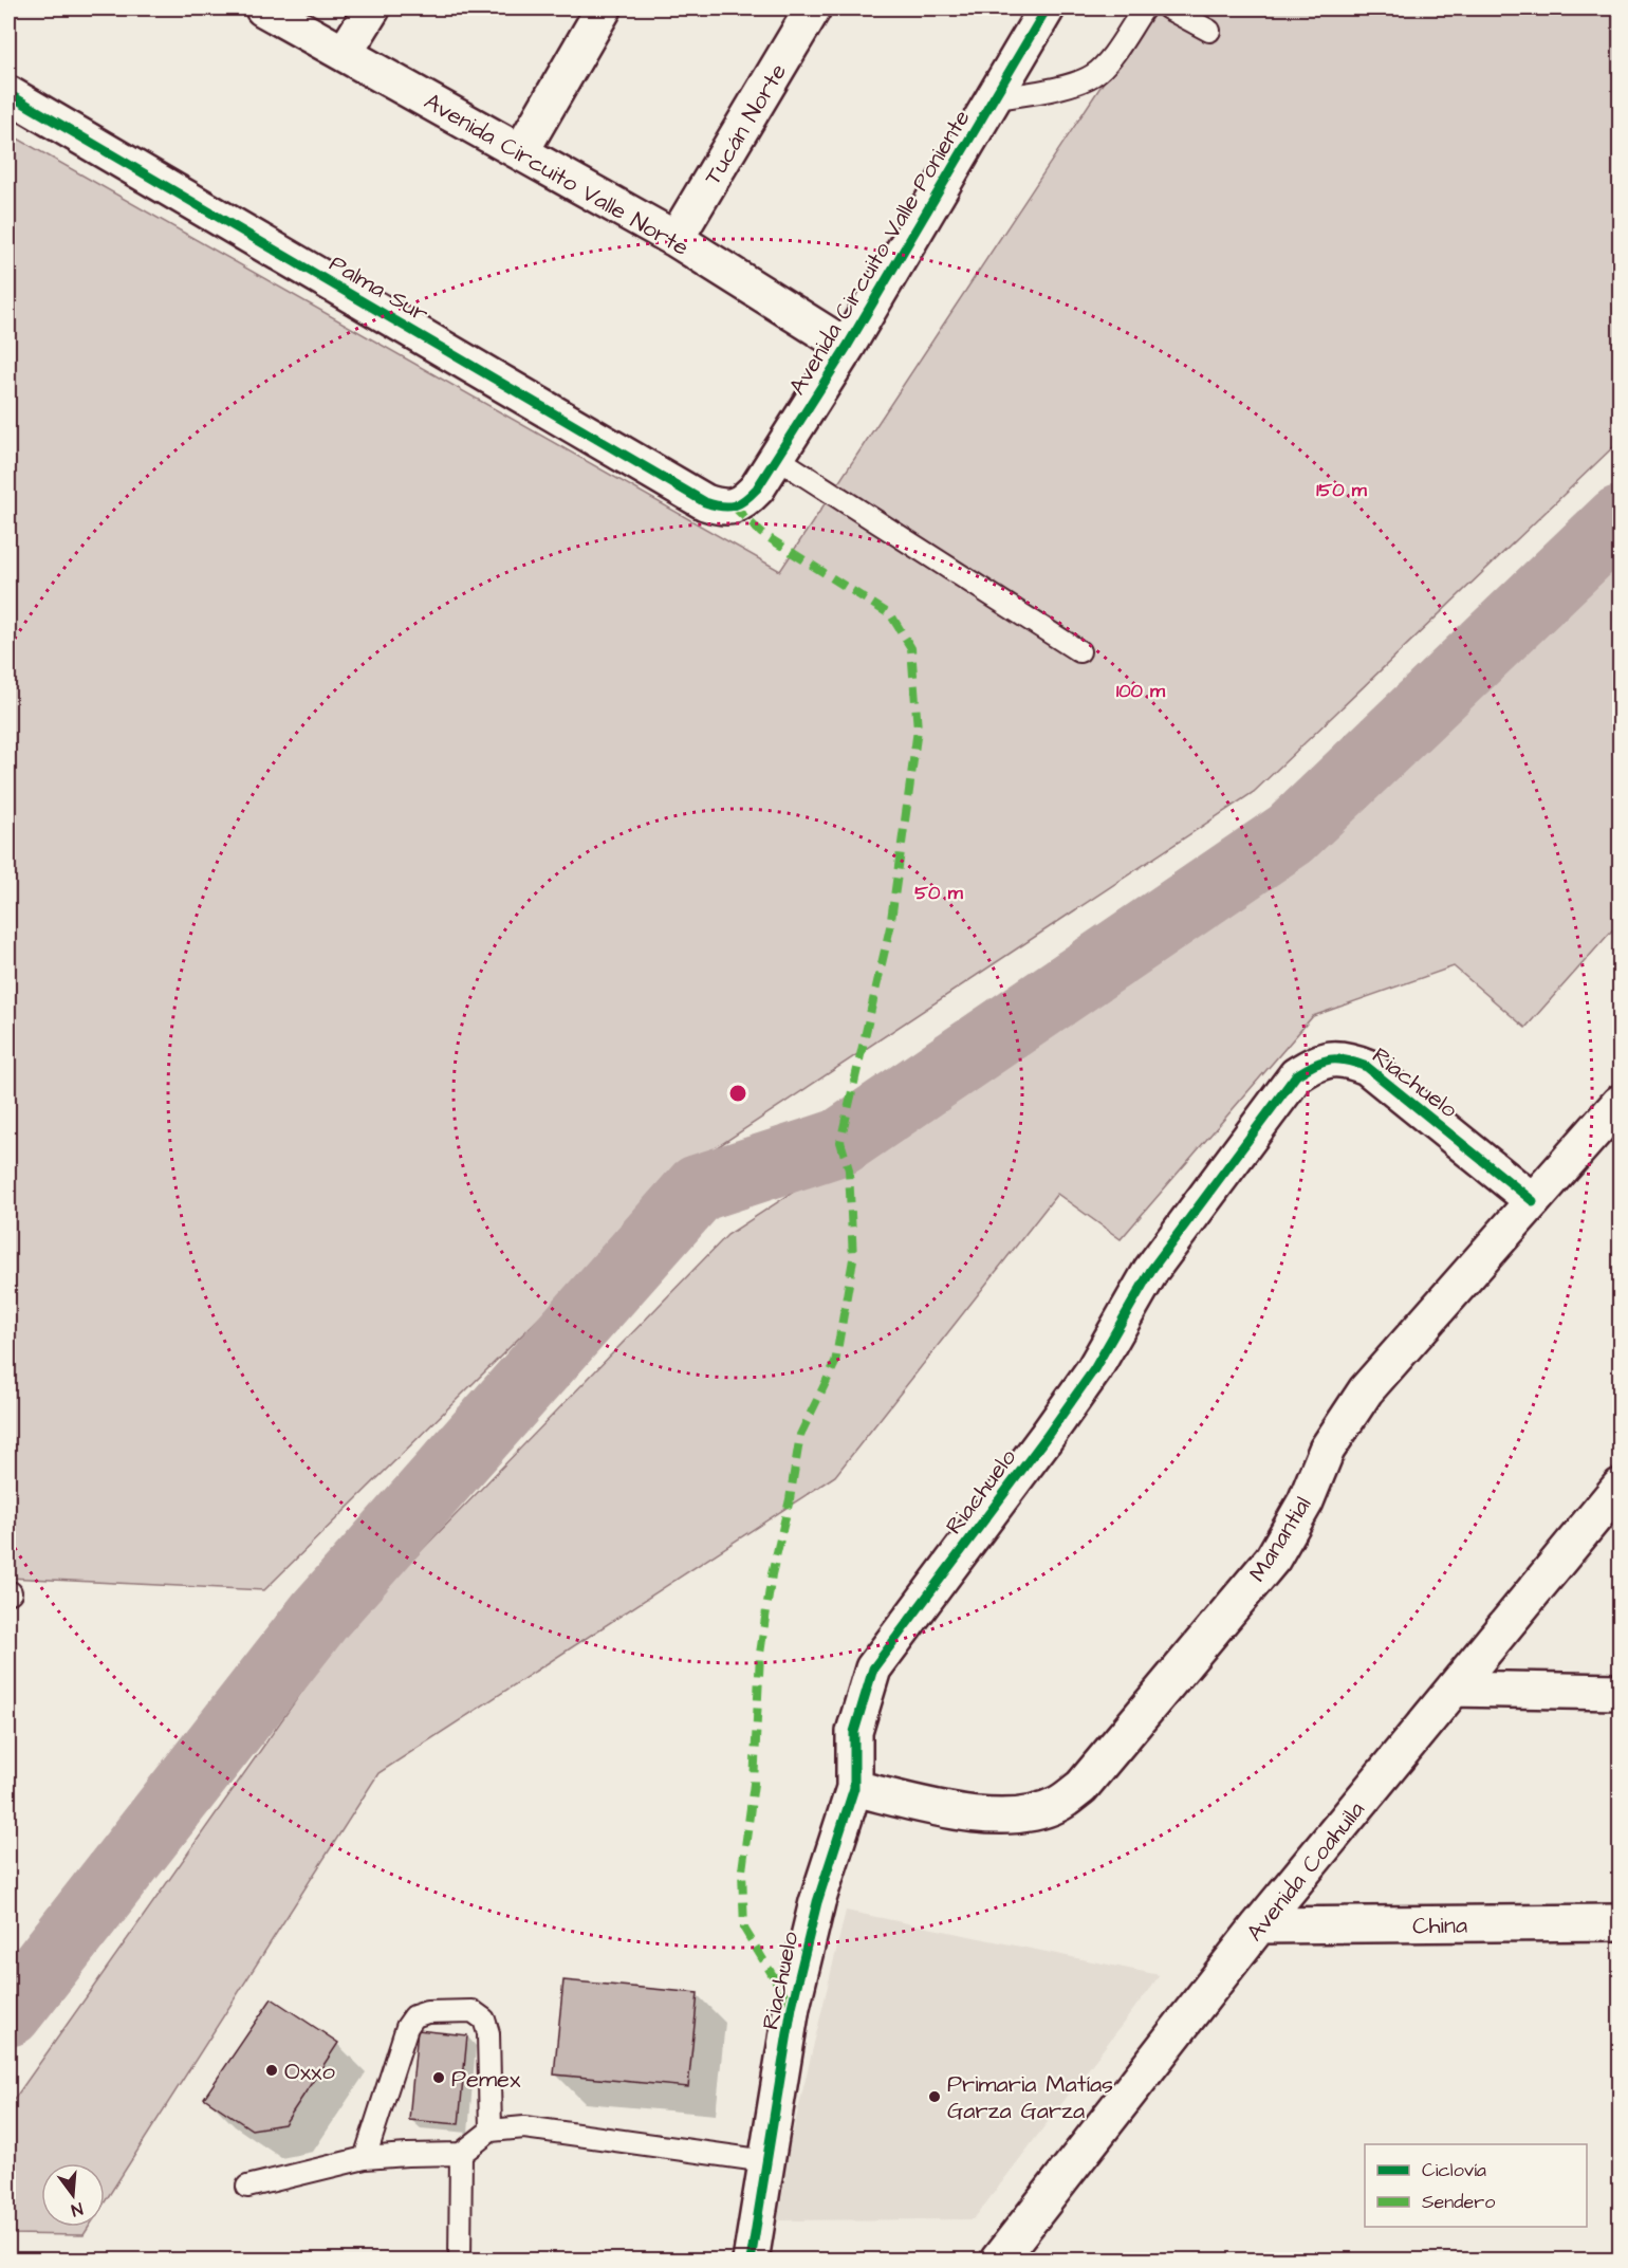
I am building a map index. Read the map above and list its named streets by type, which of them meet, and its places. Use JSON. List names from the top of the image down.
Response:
{
  "streets": {
    "street": [
      "Tucán Norte",
      "Avenida Circuito Valle Norte",
      "Avenida Circuito Valle Poniente",
      "Palma Sur",
      "Riachuelo",
      "Manantial",
      "Avenida Coahuila",
      "China"
    ]
  },
  "crossings": [
    ["Tucán Norte", "Avenida Circuito Valle Norte"],
    ["Avenida Circuito Valle Norte", "Avenida Circuito Valle Poniente"],
    ["Avenida Circuito Valle Poniente", "Palma Sur"],
    ["Riachuelo", "Manantial"],
    ["Avenida Coahuila", "China"]
  ],
  "places": ["Oxxo", "Pemex", "Primaria Matías Garza Garza"],
  "legend": ["Ciclovía", "Sendero"],
  "north": "bottom",
  "rings": ["150 m", "100 m", "50 m"]
}
